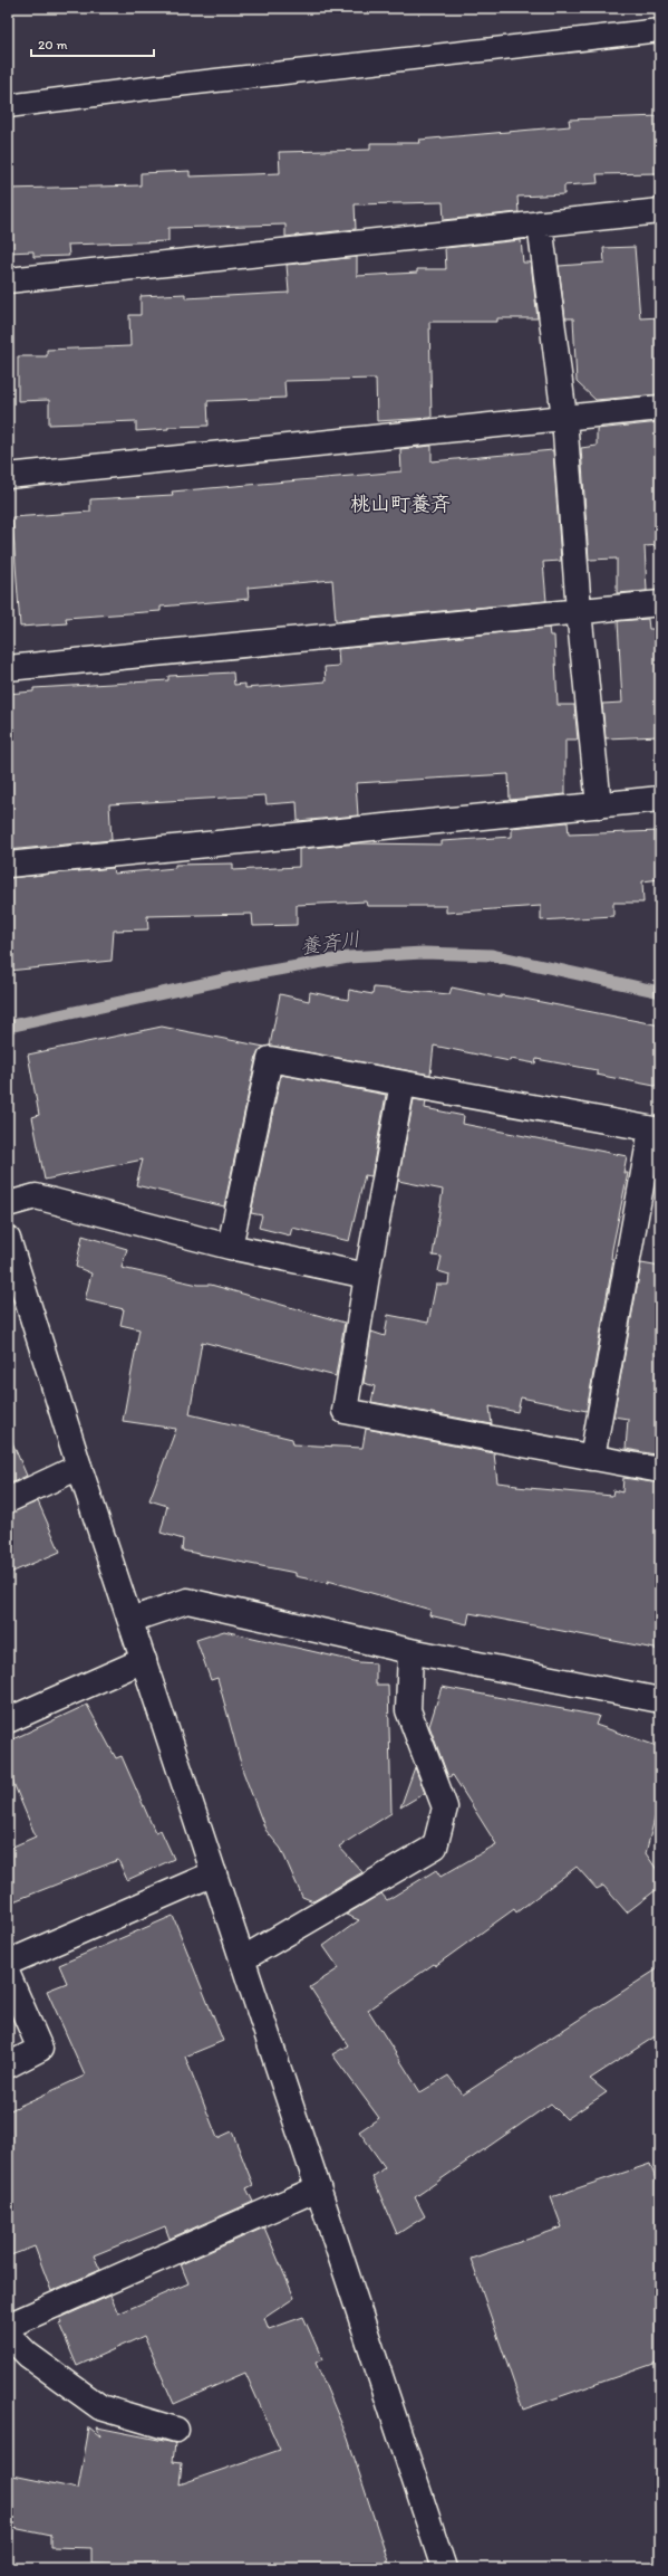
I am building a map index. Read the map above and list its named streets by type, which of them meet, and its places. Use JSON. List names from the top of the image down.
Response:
{
  "districts": ["桃山町養斉"],
  "water": ["養斉川"],
  "scale_bar": "20 m"
}
